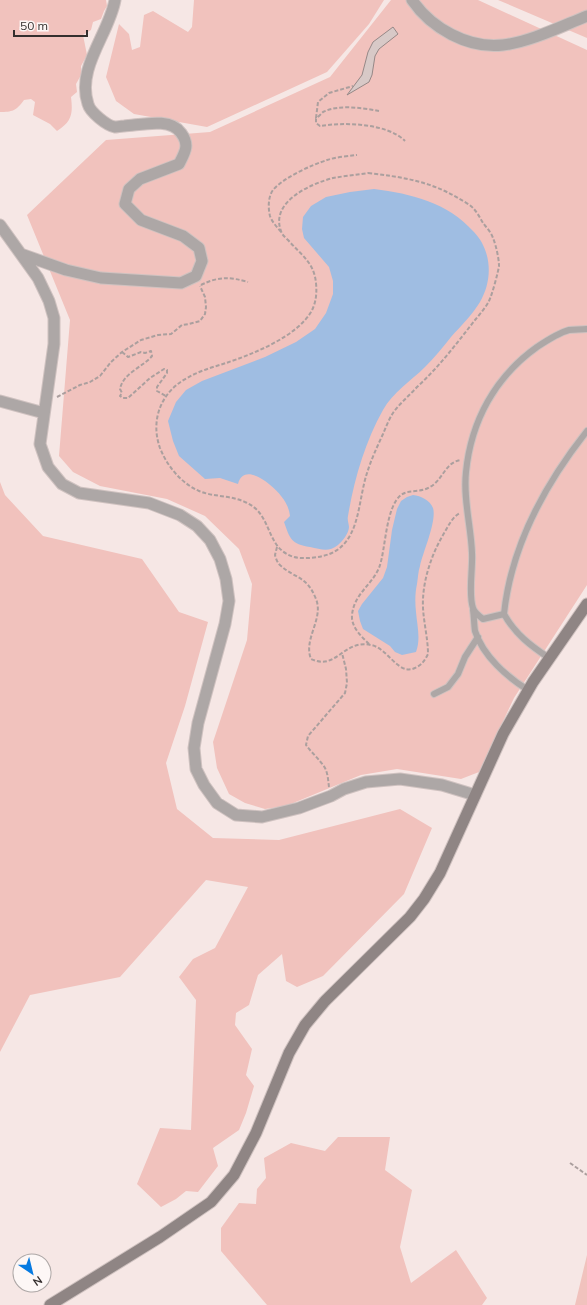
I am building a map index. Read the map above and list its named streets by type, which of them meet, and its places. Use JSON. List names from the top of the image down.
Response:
{
  "scale_bar": "50 m",
  "north": "bottom right"
}
